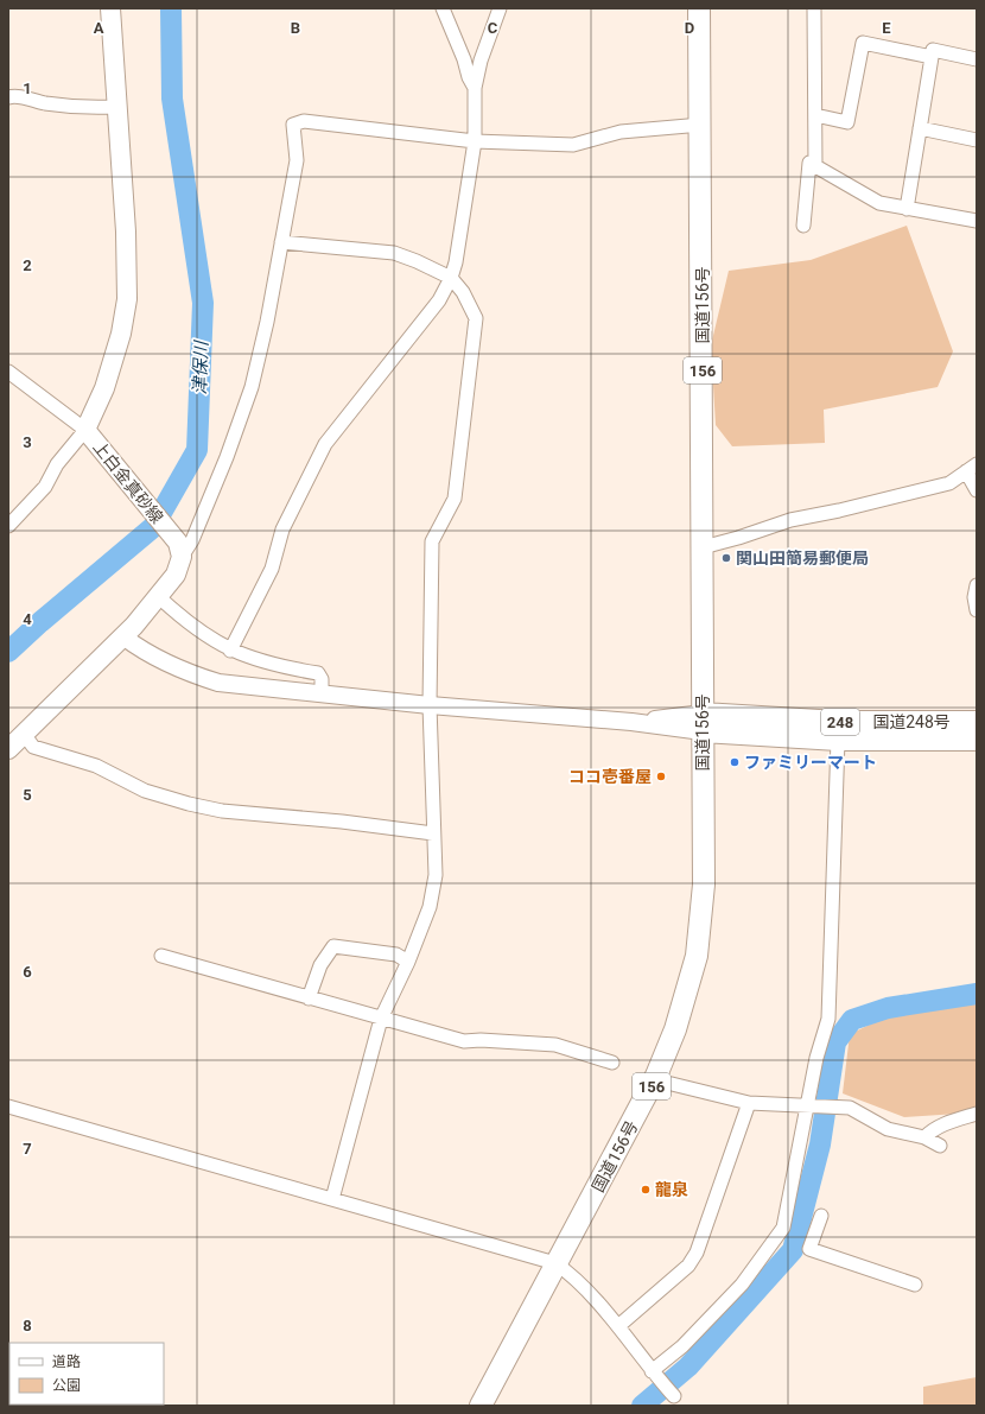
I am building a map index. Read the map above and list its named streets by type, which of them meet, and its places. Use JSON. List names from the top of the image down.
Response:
{
  "streets": {
    "highway": [
      "国道156号",
      "156",
      "248",
      "国道248号"
    ],
    "main road": ["上白金真砂線"]
  },
  "crossings": [
    ["国道156号", "国道248号"]
  ],
  "water": ["津保川"],
  "places": [
    "関山田簡易郵便局",
    "ファミリーマート",
    "ココ壱番屋",
    "龍泉"
  ],
  "legend": ["道路", "公園"],
  "grid": {
    "columns": [
      "A",
      "B",
      "C",
      "D",
      "E"
    ],
    "rows": [
      "1",
      "2",
      "3",
      "4",
      "5",
      "6",
      "7",
      "8"
    ]
  }
}
